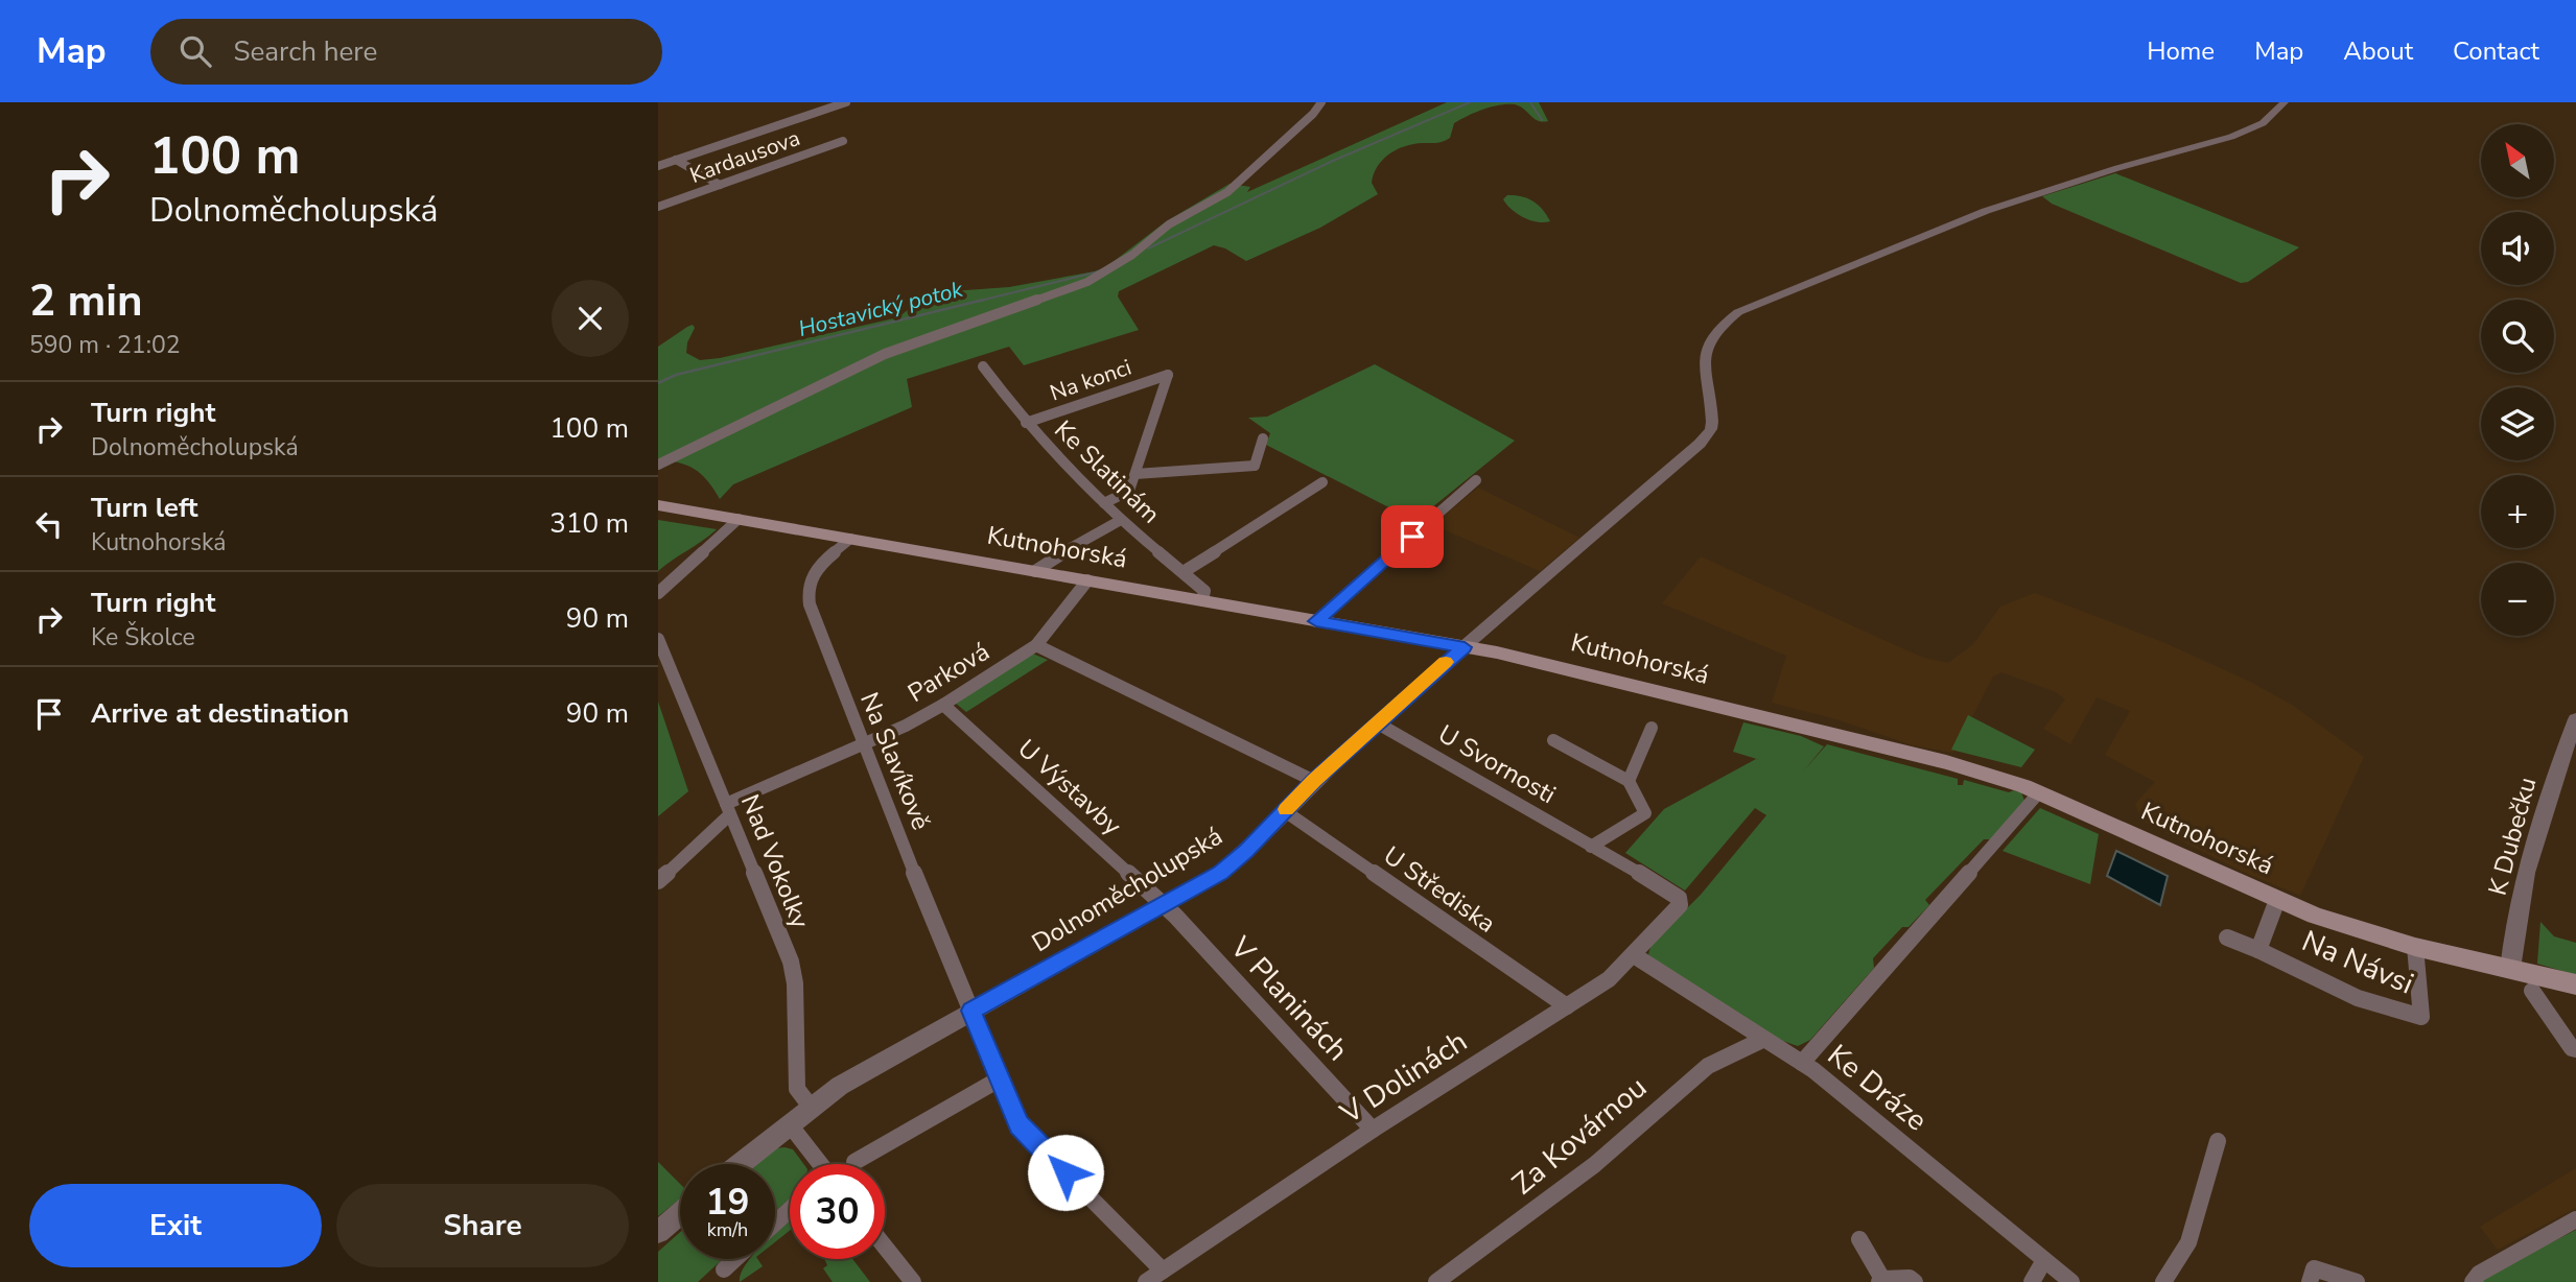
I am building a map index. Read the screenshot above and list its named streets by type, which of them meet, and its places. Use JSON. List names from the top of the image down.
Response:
{
  "streets": {
    "main road": ["Kutnohorská"],
    "street": [
      "Kardausova",
      "Na konci",
      "Ke Slatinám",
      "Parková",
      "Na Slavíkově",
      "U Svornosti",
      "U Výstavby",
      "K Dubečku",
      "Nad Vokolky",
      "Dolnoměcholupská",
      "U Střediska",
      "Na Návsi",
      "V Planinách",
      "V Dolinách",
      "Ke Dráze",
      "Za Kovárnou"
    ]
  },
  "crossings": [
    ["Na konci", "Ke Slatinám"],
    ["Ke Slatinám", "Kutnohorská"],
    ["Kutnohorská", "Parková"],
    ["Kutnohorská", "Na Slavíkově"],
    ["Kutnohorská", "K Dubečku"],
    ["Kutnohorská", "Dolnoměcholupská"],
    ["Kutnohorská", "Na Návsi"],
    ["Parková", "Na Slavíkově"],
    ["Parková", "U Výstavby"],
    ["Parková", "Nad Vokolky"],
    ["Na Slavíkově", "Dolnoměcholupská"],
    ["Na Slavíkově", "V Dolinách"],
    ["U Svornosti", "Dolnoměcholupská"],
    ["U Svornosti", "V Dolinách"],
    ["U Výstavby", "Dolnoměcholupská"],
    ["U Výstavby", "V Planinách"],
    ["Nad Vokolky", "Dolnoměcholupská"],
    ["Dolnoměcholupská", "U Střediska"],
    ["Dolnoměcholupská", "V Planinách"],
    ["U Střediska", "V Dolinách"],
    ["V Planinách", "V Dolinách"],
    ["V Dolinách", "Ke Dráze"],
    ["Ke Dráze", "Za Kovárnou"]
  ],
  "water": ["Hostavický potok"],
  "north": "top left",
  "page": {
    "header": "Map",
    "search": "Search here",
    "nav": [
      "Home",
      "Map",
      "About",
      "Contact"
    ],
    "turn": ["100 m", "Dolnoměcholupská"],
    "map_buttons": ["+", "−"],
    "heading": ["2 min", "590 m · 21:02"],
    "list": [
      {
        "name": "Turn right",
        "note": "Dolnoměcholupská",
        "value": "100 m"
      },
      {
        "name": "Turn left",
        "note": "Kutnohorská",
        "value": "310 m"
      },
      {
        "name": "Turn right",
        "note": "Ke Školce",
        "value": "90 m"
      },
      {
        "name": "Arrive at destination",
        "value": "90 m"
      }
    ],
    "speed": "19 km/h",
    "limit": "30",
    "buttons": ["Exit", "Share"]
  }
}
